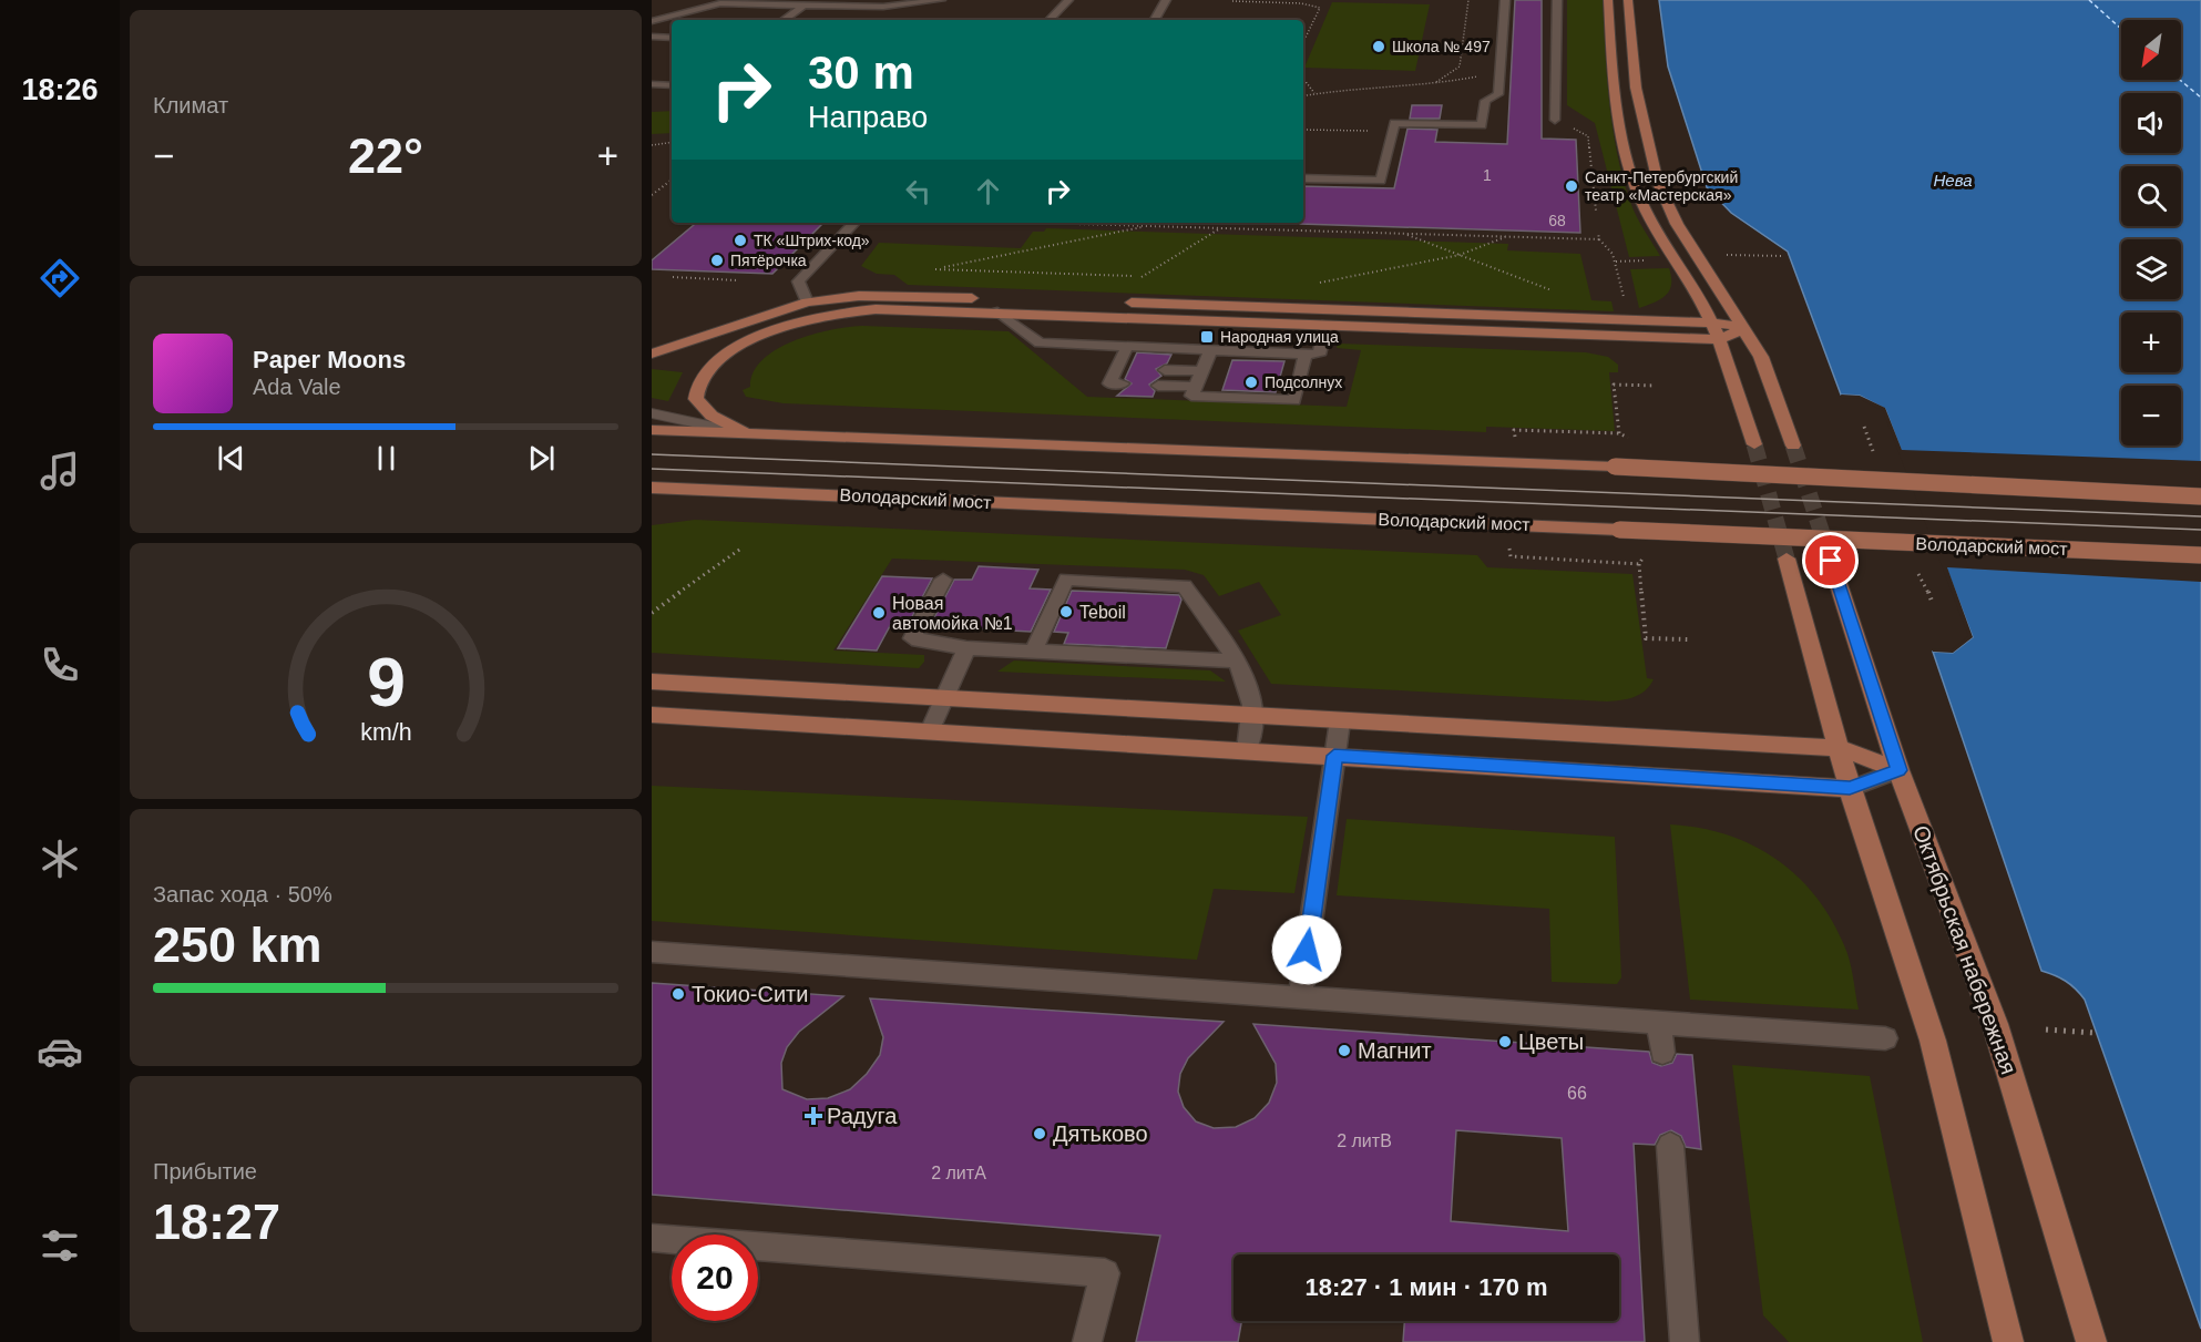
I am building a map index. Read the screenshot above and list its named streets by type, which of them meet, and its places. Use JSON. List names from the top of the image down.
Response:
{
  "streets": {
    "main road": ["Володарский мост", "Октябрьская набережная"]
  },
  "water": ["Нева"],
  "places": {
    "other": [
      "Школа № 497",
      "Санкт-Петербургский театр «Мастерская»",
      "ТК «Штрих-код»",
      "Пятёрочка",
      "Подсолнух",
      "Teboil",
      "Новая автомойка №1",
      "Токио-Сити",
      "Цветы",
      "Магнит",
      "Дятьково"
    ],
    "transit": ["Народная улица"],
    "health": ["Радуга"]
  },
  "house_numbers": [
    "1",
    "68",
    "66",
    "2 литВ",
    "2 литА"
  ],
  "north": "bottom left",
  "page": {
    "tabs": "18:26",
    "tile": [
      "Климат",
      ["Запас хода · 50%", "250 km"],
      ["Прибытие", "18:27"]
    ],
    "map_buttons": ["+", "−"],
    "turn": ["30 m", "Направо"],
    "heat": ["−", "22°", "+"],
    "song": ["Paper Moons", "Ada Vale"],
    "limit": "20",
    "trip": "18:27 · 1 мин · 170 m",
    "gauge": ["9", "km/h"]
  }
}
